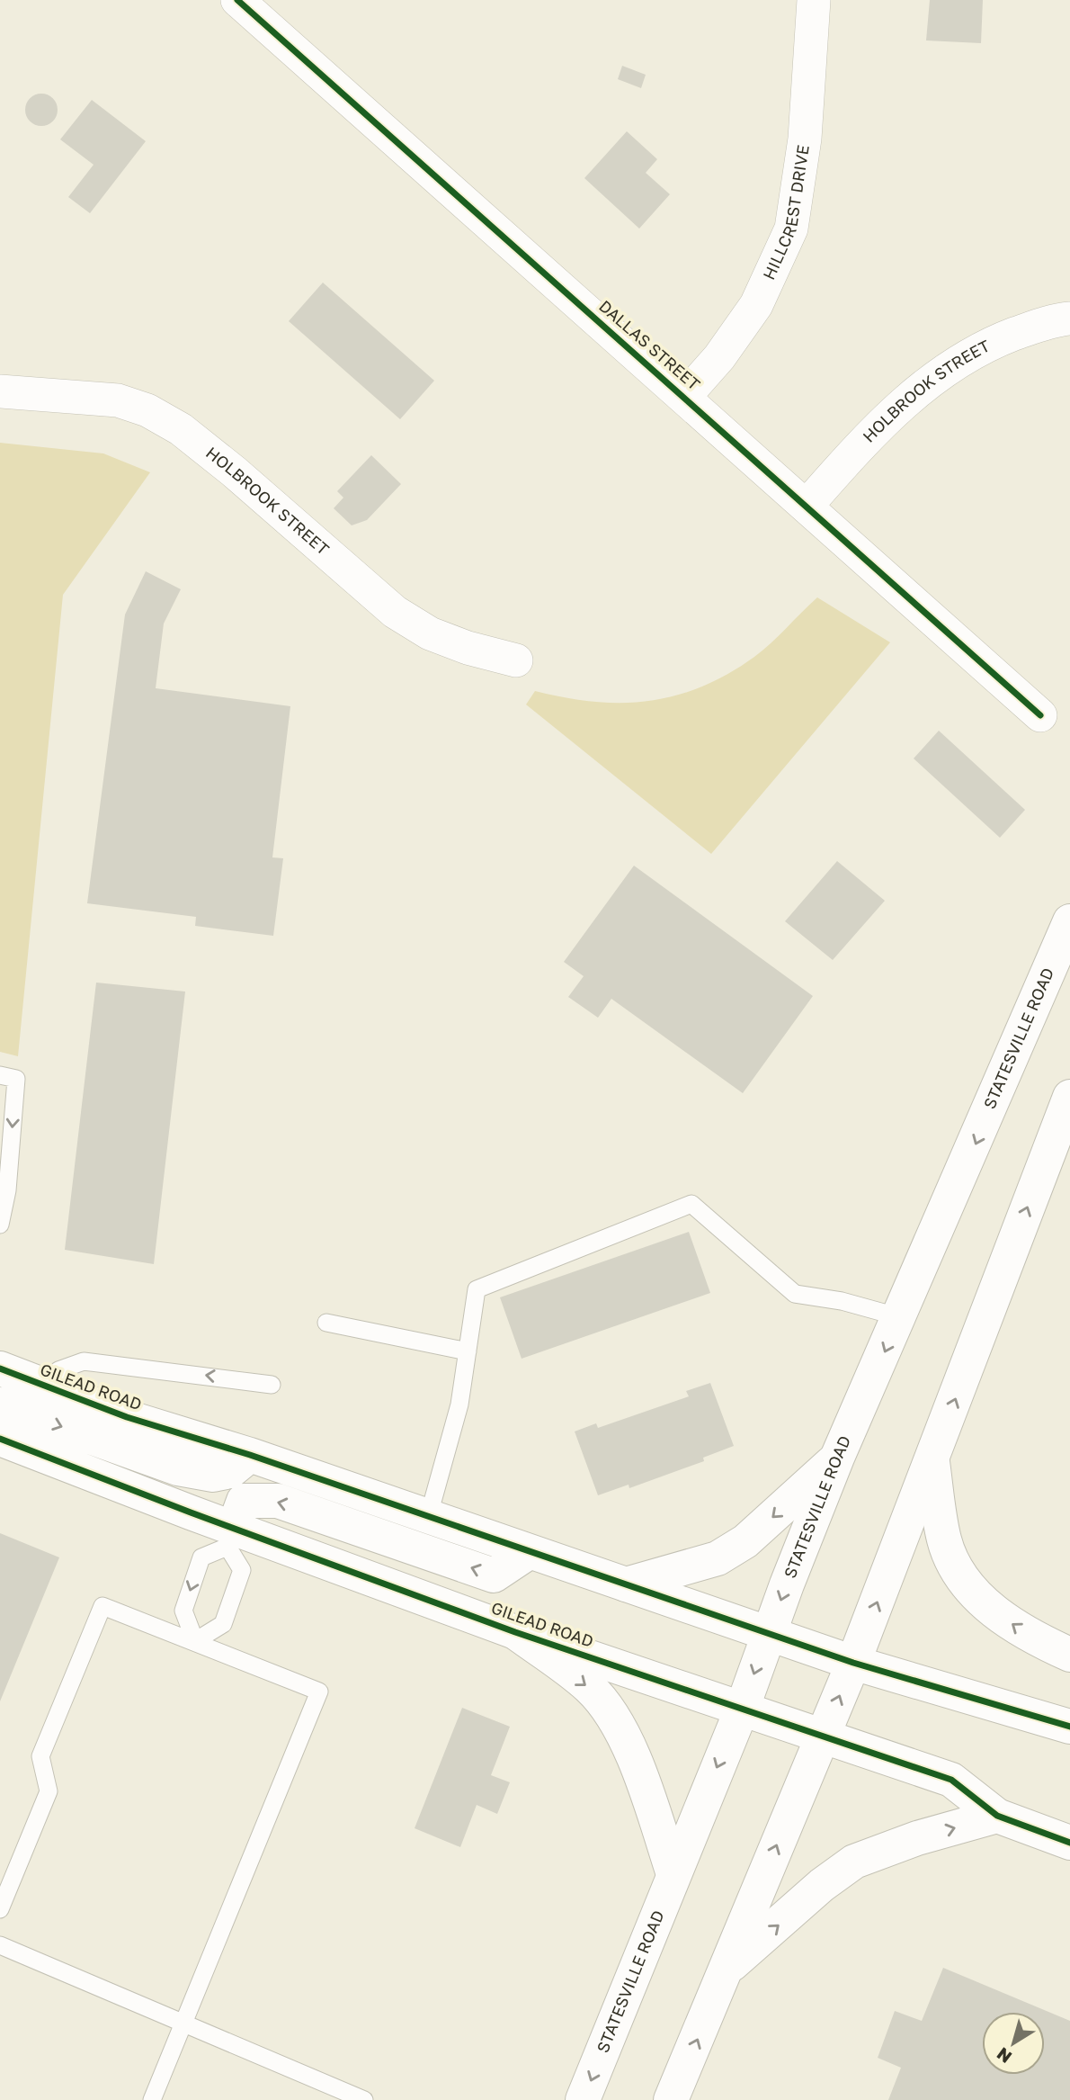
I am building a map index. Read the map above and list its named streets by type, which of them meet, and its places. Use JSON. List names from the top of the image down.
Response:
{
  "streets": {
    "main road": ["STATESVILLE ROAD", "GILEAD ROAD"],
    "street": ["HILLCREST DRIVE", "DALLAS STREET", "HOLBROOK STREET"]
  },
  "crossings": [
    ["HILLCREST DRIVE", "DALLAS STREET"],
    ["DALLAS STREET", "HOLBROOK STREET"],
    ["STATESVILLE ROAD", "GILEAD ROAD"]
  ],
  "north": "bottom left"
}
